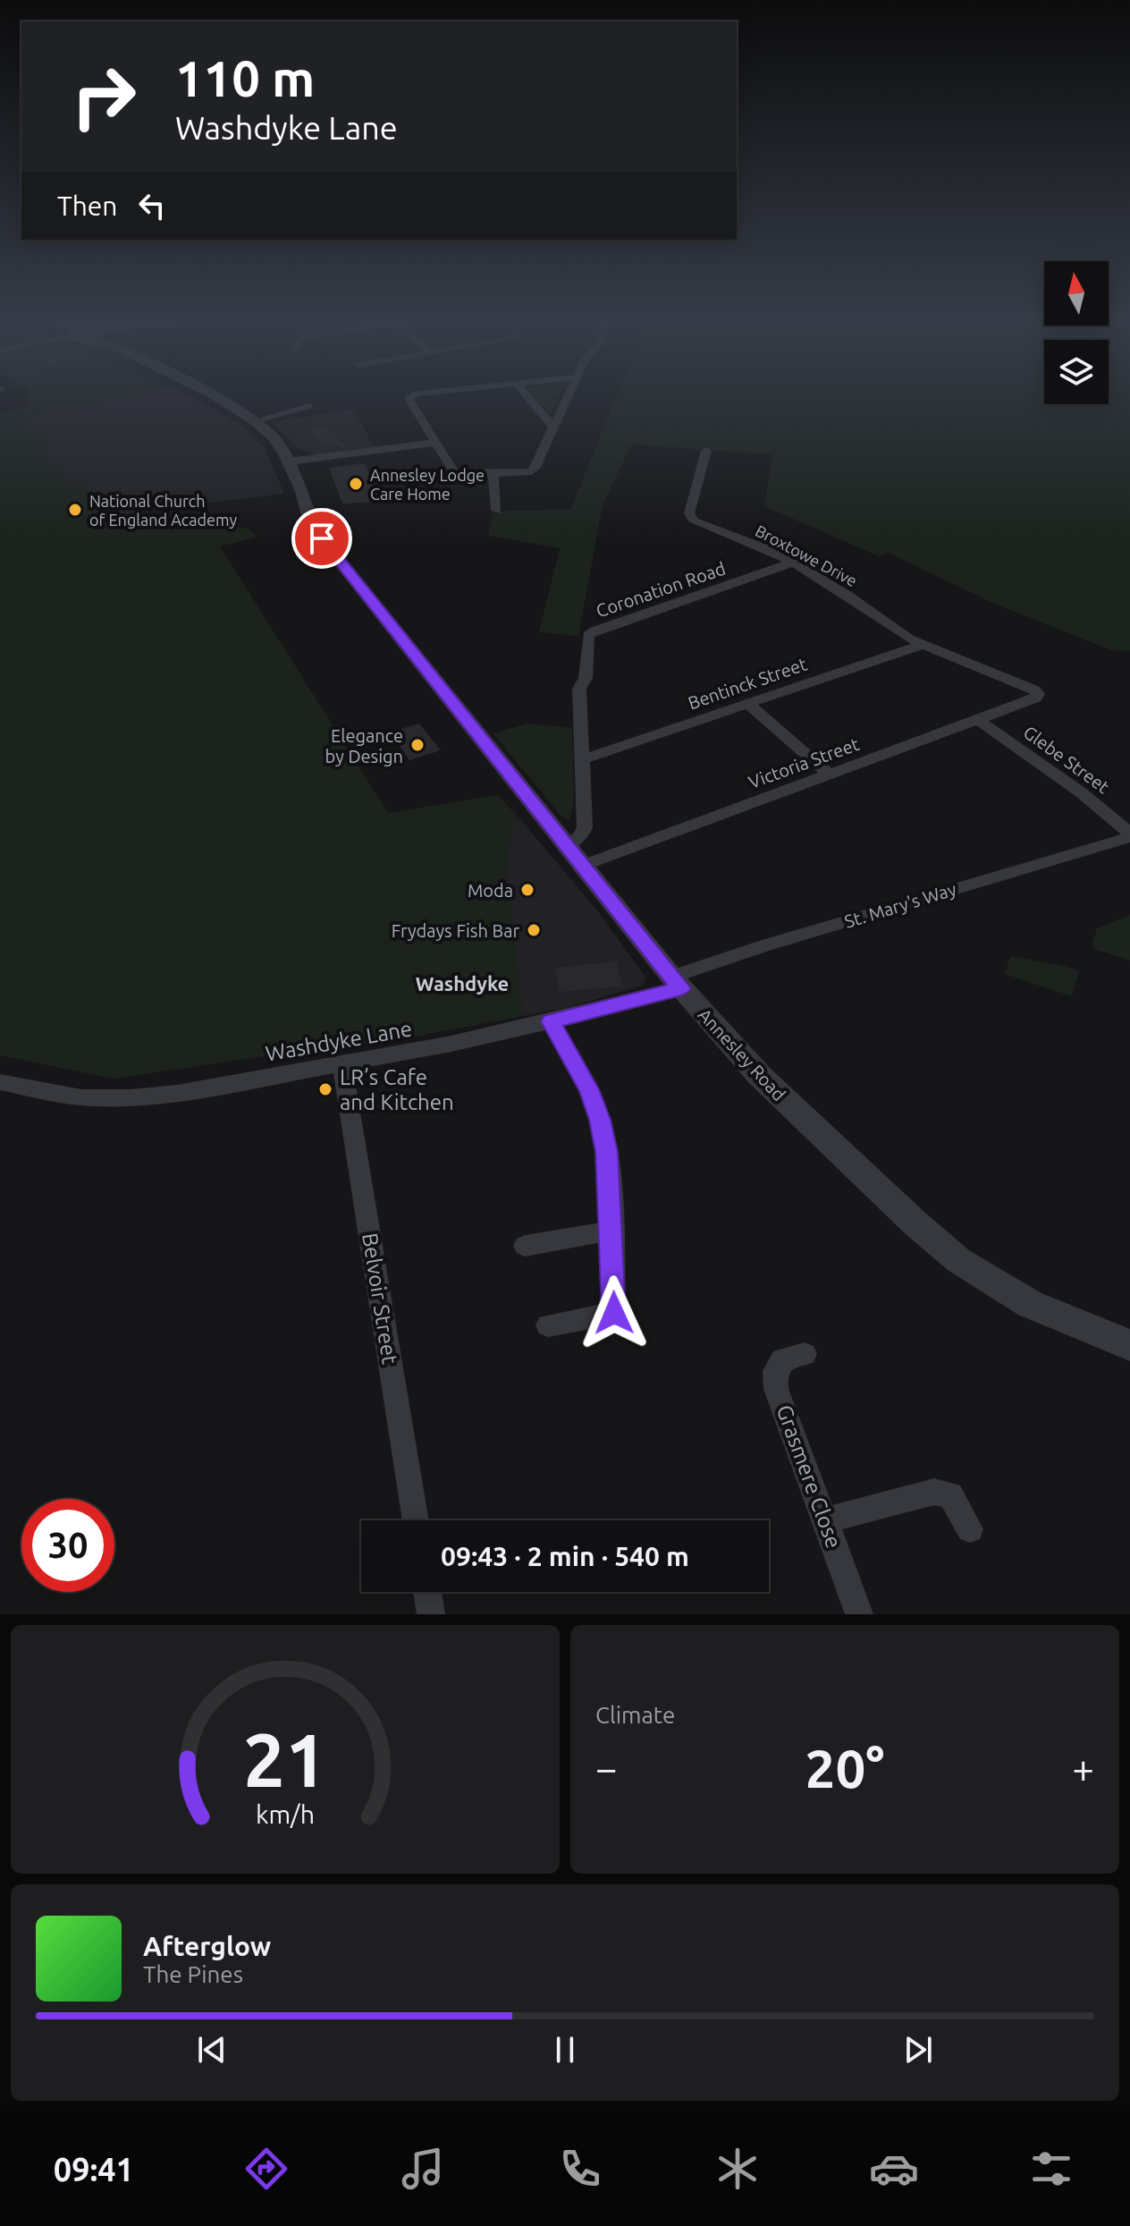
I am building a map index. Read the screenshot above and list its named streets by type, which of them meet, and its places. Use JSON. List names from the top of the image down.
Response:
{
  "streets": {
    "street": [
      "Broxtowe Drive",
      "Coronation Road",
      "Bentinck Street",
      "Glebe Street",
      "Victoria Street",
      "St. Mary's Way",
      "Washdyke Lane",
      "Annesley Road",
      "Belvoir Street",
      "Grasmere Close"
    ]
  },
  "crossings": [
    ["Broxtowe Drive", "Coronation Road"],
    ["Broxtowe Drive", "Bentinck Street"],
    ["Broxtowe Drive", "Victoria Street"],
    ["Coronation Road", "Bentinck Street"],
    ["Coronation Road", "Annesley Road"],
    ["Glebe Street", "Victoria Street"],
    ["Glebe Street", "St. Mary's Way"],
    ["Victoria Street", "Annesley Road"],
    ["St. Mary's Way", "Washdyke Lane"],
    ["St. Mary's Way", "Annesley Road"],
    ["Washdyke Lane", "Annesley Road"],
    ["Washdyke Lane", "Belvoir Street"]
  ],
  "districts": ["Washdyke"],
  "places": [
    "Annesley Lodge Care Home",
    "National Church of England Academy",
    "Elegance by Design",
    "Moda",
    "Frydays Fish Bar",
    "LR’s Cafe and Kitchen"
  ],
  "north": "top",
  "page": {
    "turn": ["110 m", "Washdyke Lane"],
    "then": "Then",
    "limit": "30",
    "trip": "09:43 · 2 min · 540 m",
    "tile": "Climate",
    "heat": ["−", "20°", "+"],
    "song": ["Afterglow", "The Pines"],
    "tabs": "09:41",
    "gauge": ["21", "km/h"]
  }
}
